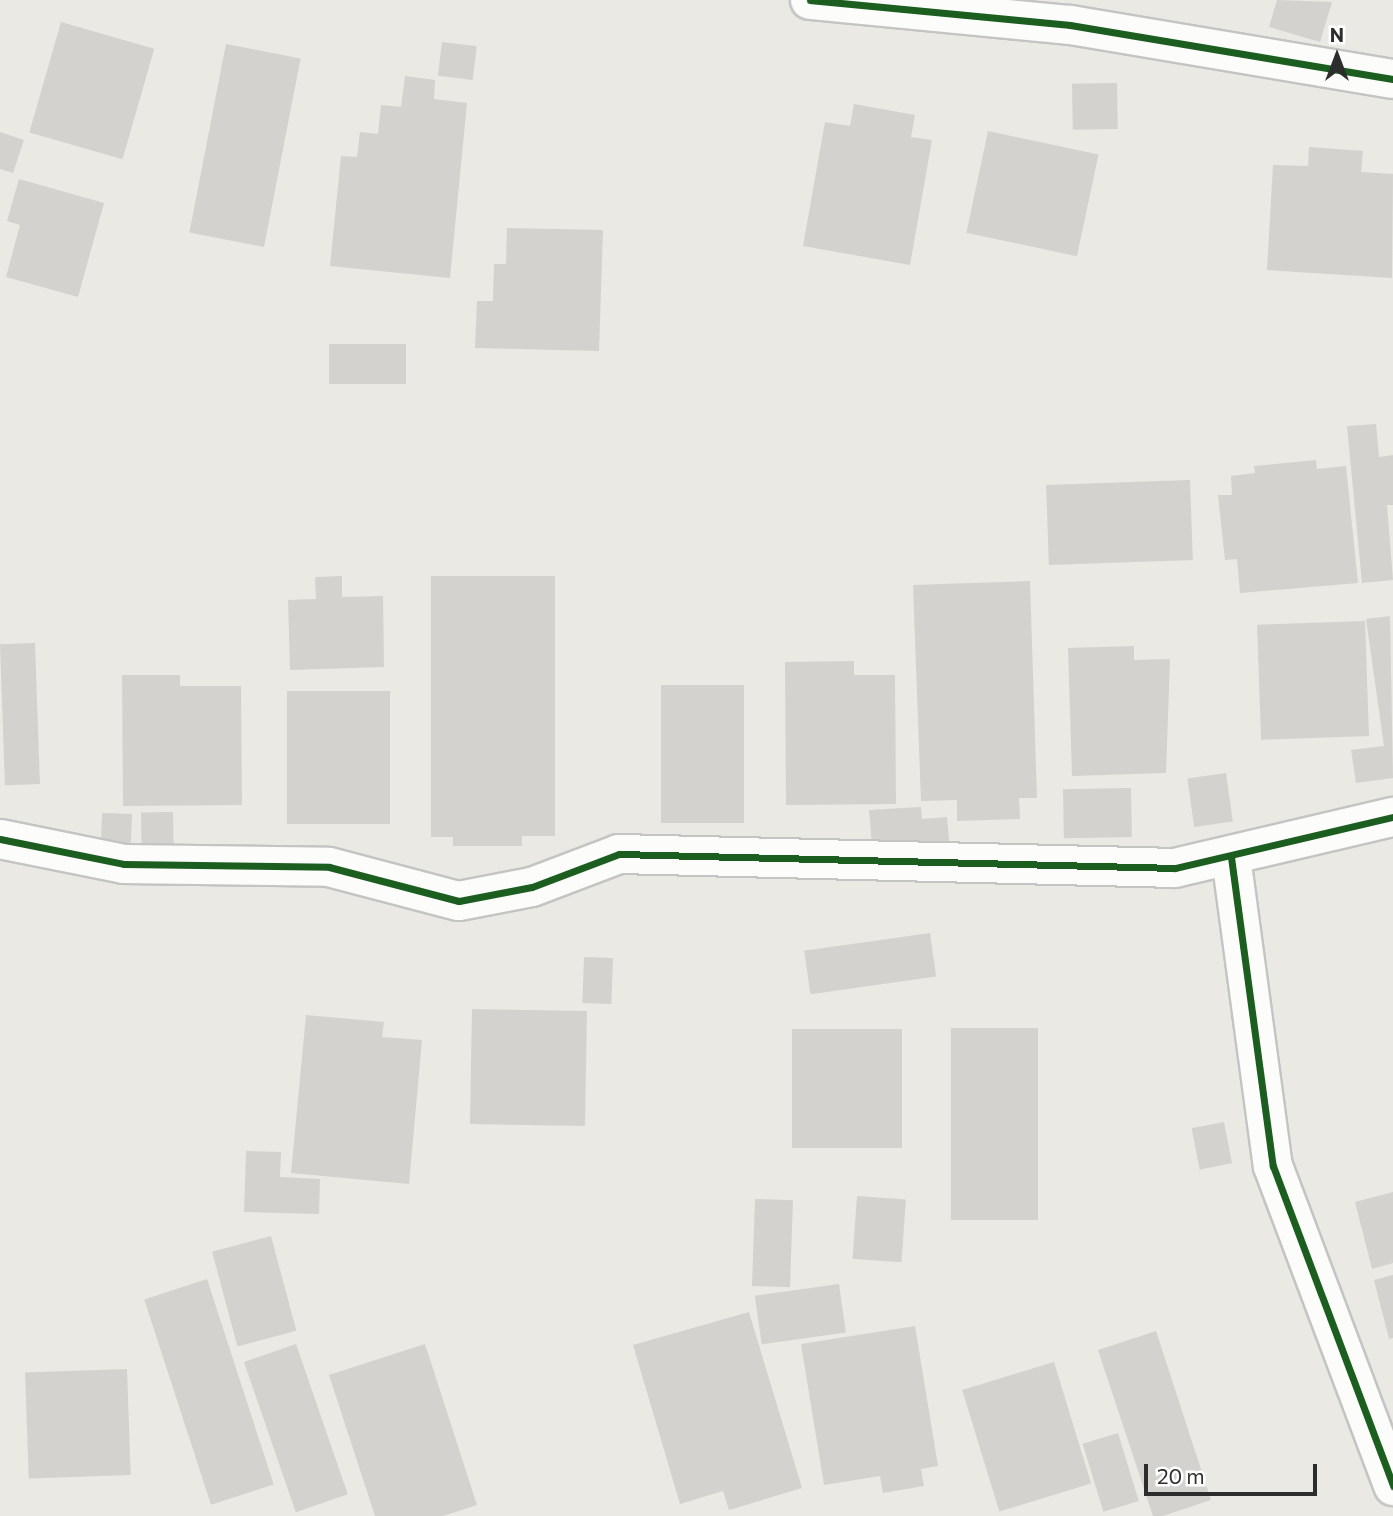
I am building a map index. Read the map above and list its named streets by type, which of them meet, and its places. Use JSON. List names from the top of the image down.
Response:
{
  "scale_bar": "20 m",
  "north": "top"
}
